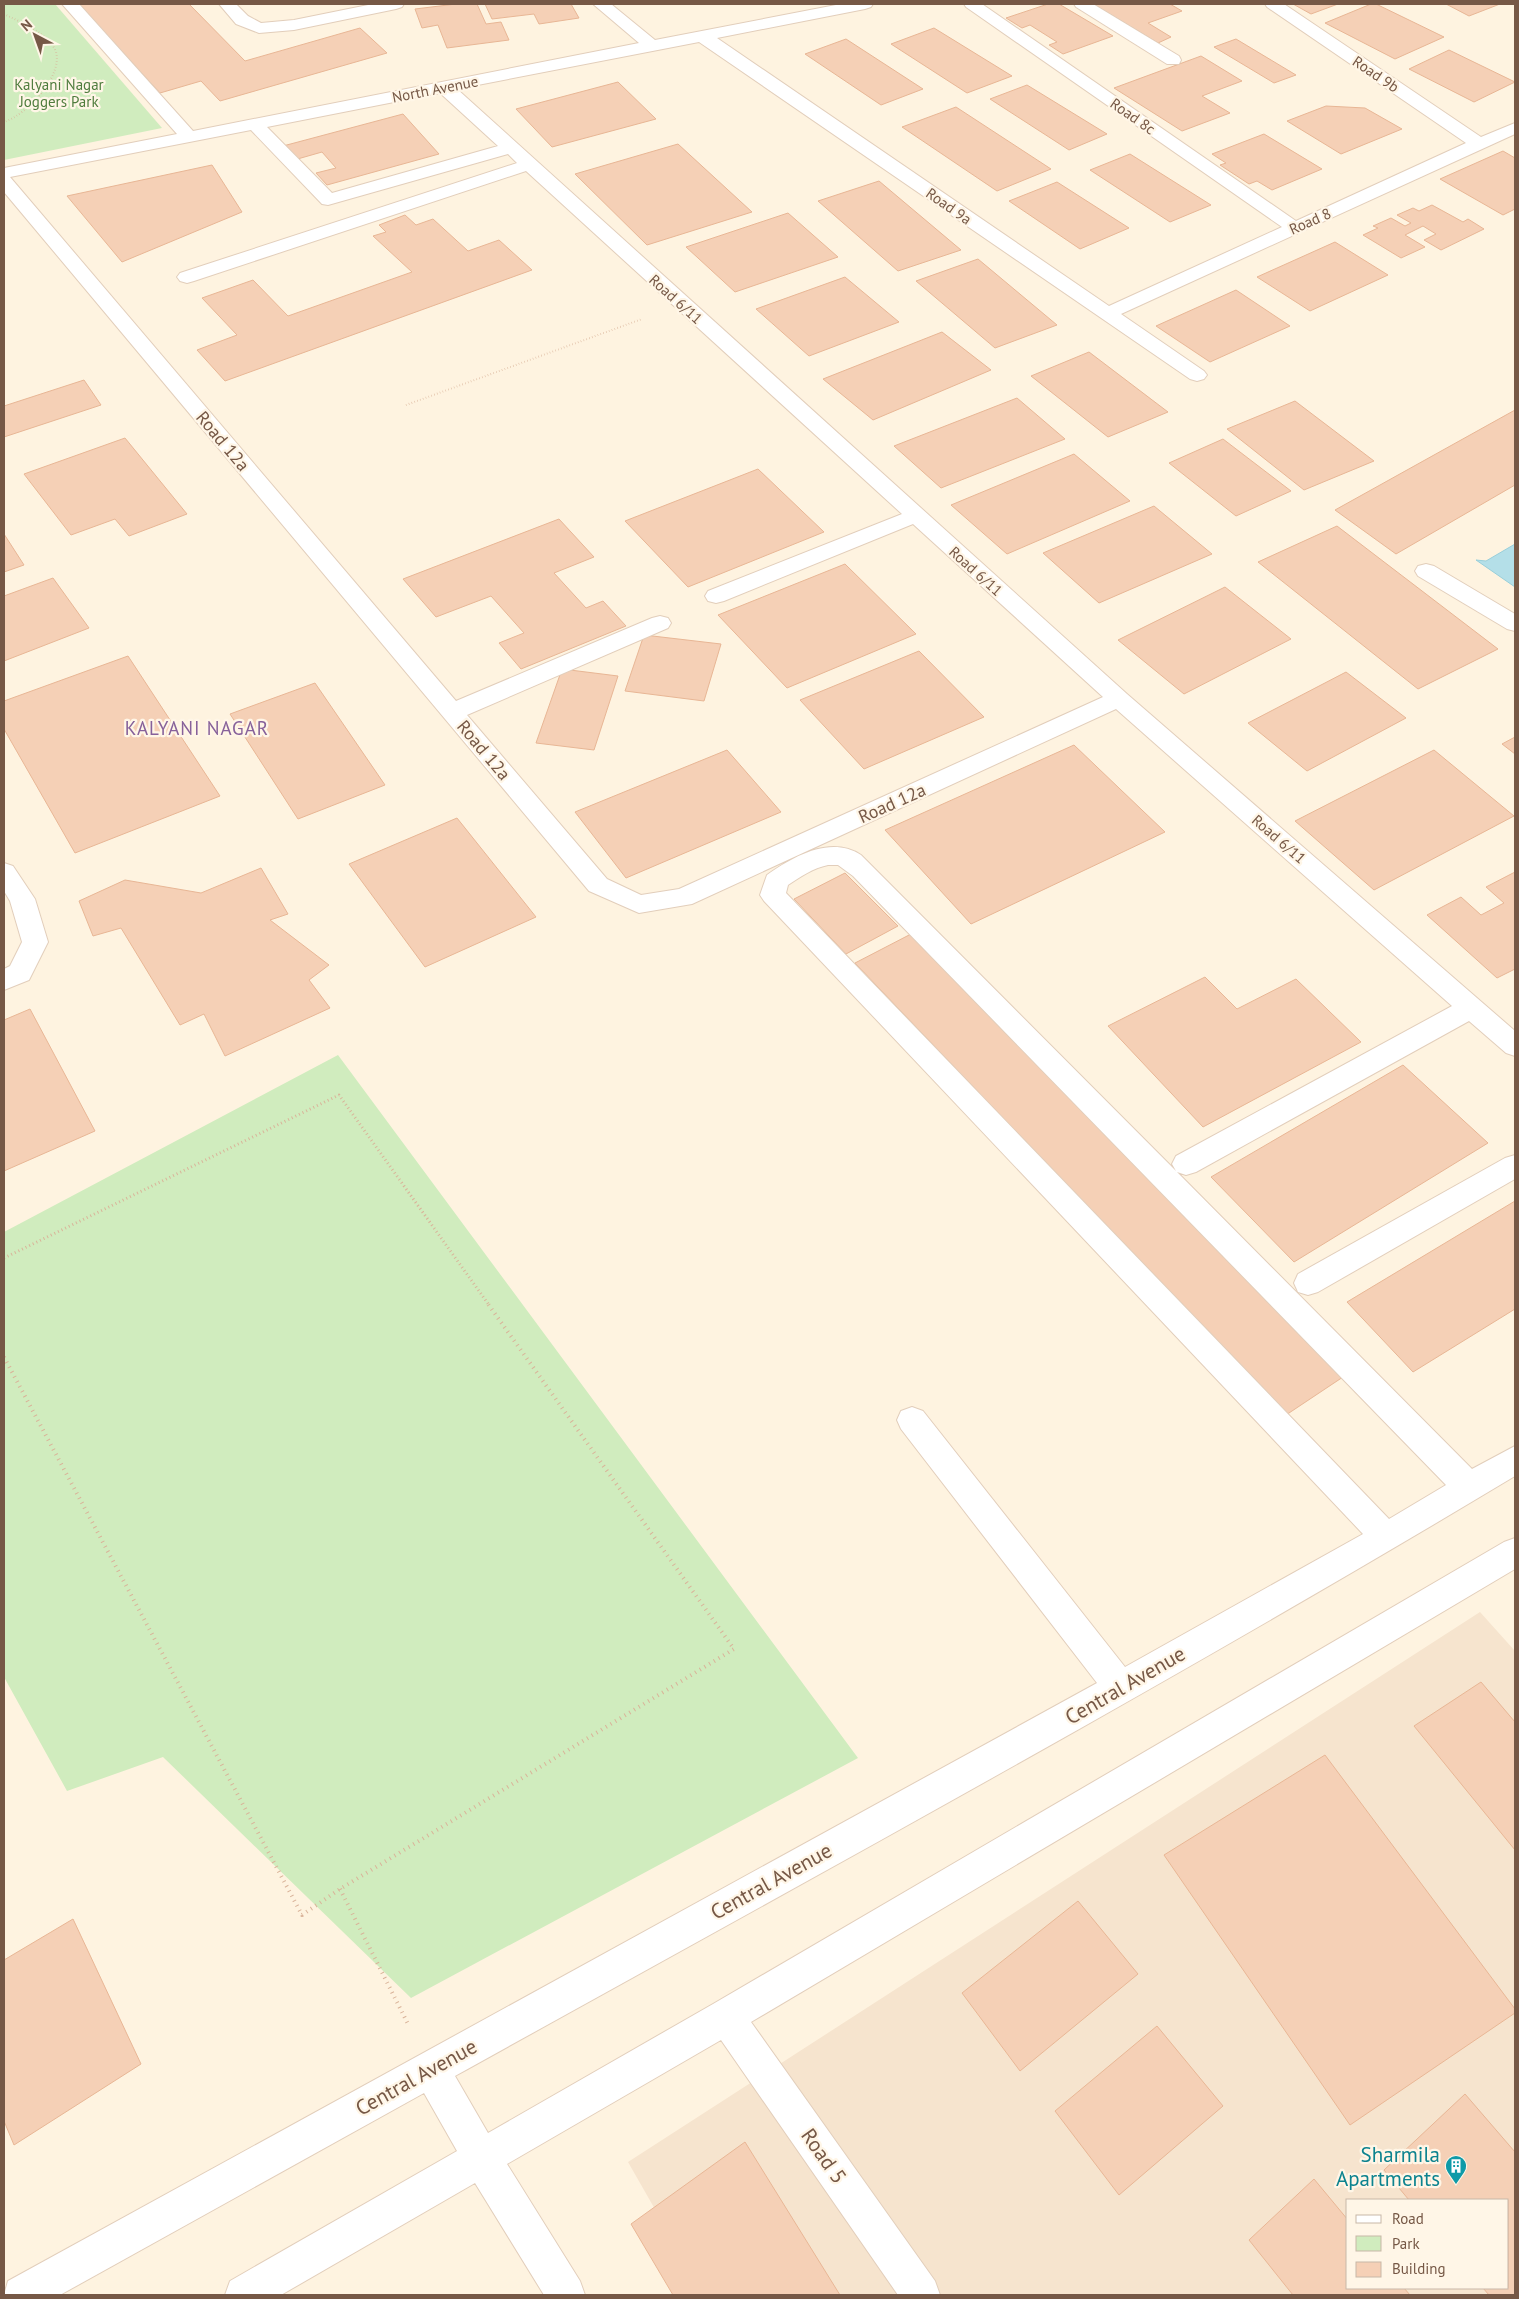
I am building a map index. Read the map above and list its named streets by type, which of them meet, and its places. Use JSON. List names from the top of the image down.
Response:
{
  "streets": {
    "street": [
      "Road 9b",
      "North Avenue",
      "Road 8c",
      "Road 9a",
      "Road 8",
      "Road 6/11",
      "Road 12a",
      "Central Avenue",
      "Road 5"
    ]
  },
  "crossings": [
    ["Road 9b", "Road 8"],
    ["North Avenue", "Road 9a"],
    ["North Avenue", "Road 6/11"],
    ["Road 8c", "Road 8"],
    ["Road 9a", "Road 8"],
    ["Road 6/11", "Road 12a"]
  ],
  "districts": ["KALYANI NAGAR"],
  "parks": ["Kalyani Nagar Joggers Park"],
  "places": {
    "building": ["Sharmila Apartments"]
  },
  "legend": ["Road", "Park", "Building"],
  "north": "top left"
}
